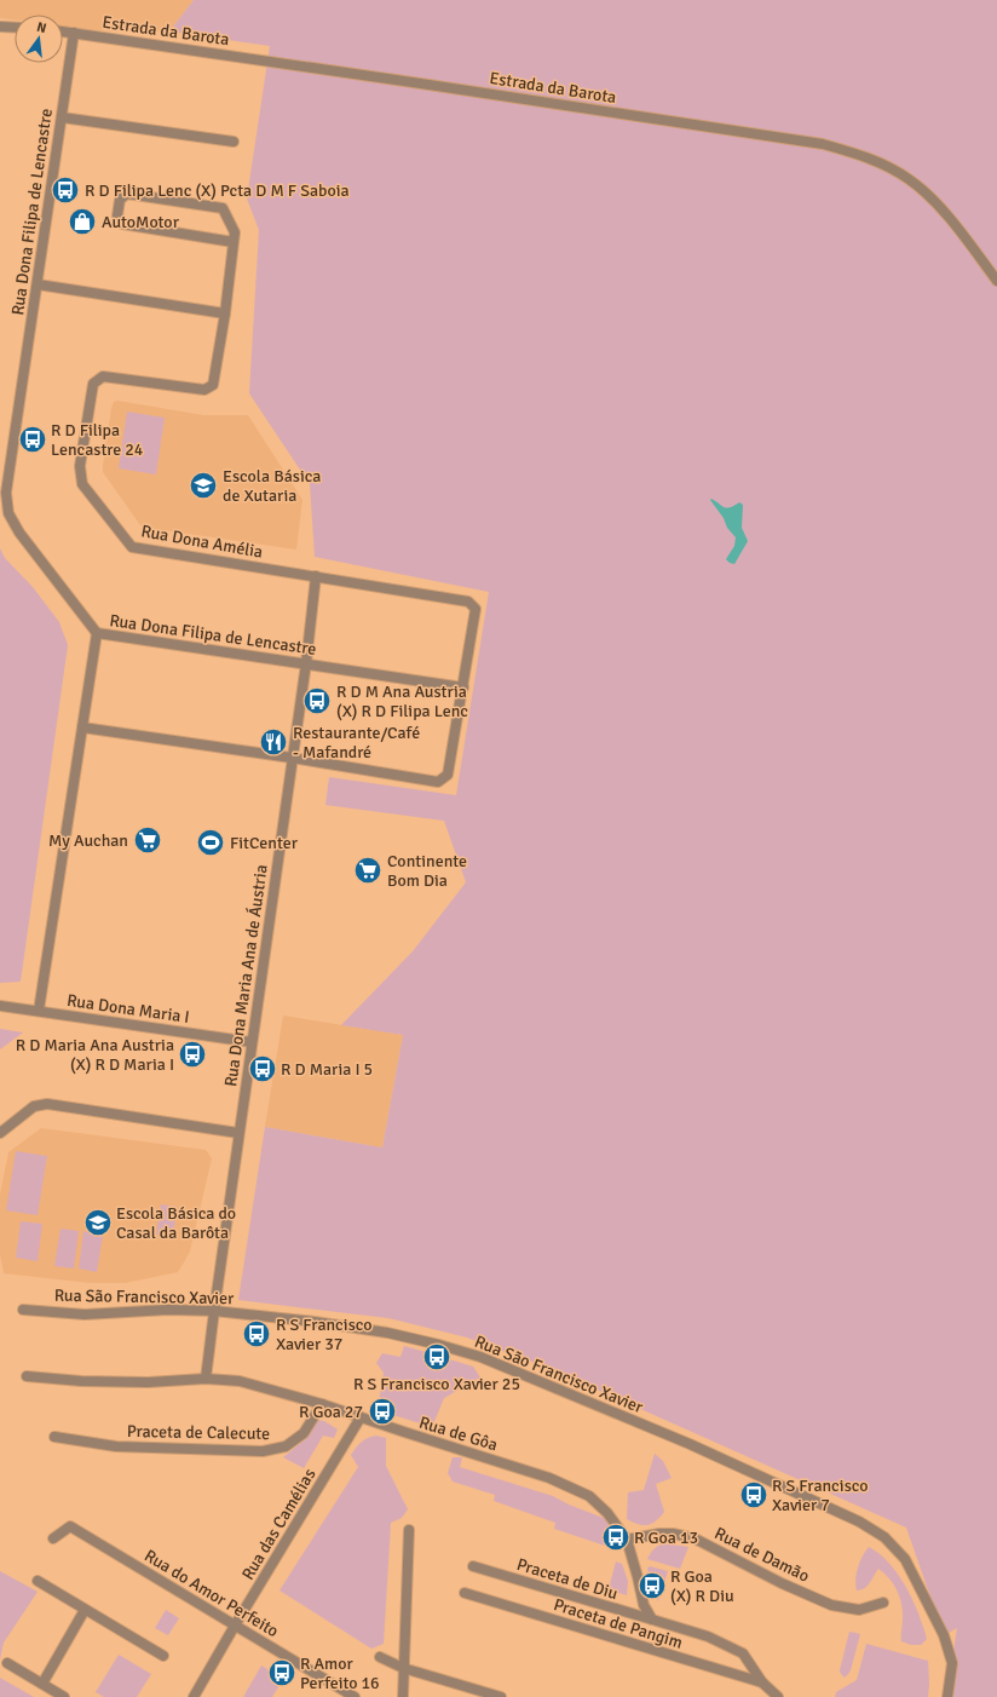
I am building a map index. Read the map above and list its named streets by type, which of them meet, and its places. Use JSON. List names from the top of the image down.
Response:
{
  "streets": {
    "street": [
      "Estrada da Barota",
      "Rua Dona Filipa de Lencastre",
      "Rua Dona Amélia",
      "Rua Dona Maria Ana de Áustria",
      "Rua Dona Maria I",
      "Rua São Francisco Xavier",
      "Praceta de Calecute",
      "Rua de Gôa",
      "Rua das Camélias",
      "Rua de Damão",
      "Praceta de Diu",
      "Rua do Amor Perfeito",
      "Praceta de Pangim"
    ]
  },
  "crossings": [
    ["Estrada da Barota", "Rua Dona Filipa de Lencastre"],
    ["Rua Dona Filipa de Lencastre", "Rua Dona Amélia"],
    ["Rua Dona Filipa de Lencastre", "Rua Dona Maria Ana de Áustria"],
    ["Rua Dona Amélia", "Rua Dona Maria Ana de Áustria"],
    ["Rua Dona Maria Ana de Áustria", "Rua Dona Maria I"],
    ["Rua Dona Maria Ana de Áustria", "Rua São Francisco Xavier"],
    ["Rua Dona Maria Ana de Áustria", "Rua de Gôa"],
    ["Praceta de Calecute", "Rua de Gôa"],
    ["Rua de Gôa", "Rua das Camélias"],
    ["Rua de Gôa", "Rua de Damão"],
    ["Rua de Gôa", "Praceta de Diu"],
    ["Rua das Camélias", "Rua do Amor Perfeito"]
  ],
  "places": {
    "bus stop": [
      "R D Filipa Lenc (X) Pcta D M F Saboia",
      "R D Filipa Lencastre 24",
      "R D M Ana Austria (X) R D Filipa Lenc",
      "R D Maria Ana Austria (X) R D Maria I",
      "R D Maria I 5",
      "R S Francisco Xavier 37",
      "R S Francisco Xavier 25",
      "R Goa 27",
      "R S Francisco Xavier 7",
      "R Goa 13",
      "R Goa (X) R Diu",
      "R Amor Perfeito 16"
    ],
    "shop": ["AutoMotor"],
    "school or university": ["Escola Básica de Xutaria", "Escola Básica do Casal da Barôta"],
    "restaurant": ["Restaurante/Café - Mafandré"],
    "supermarket": ["My Auchan", "Continente Bom Dia"],
    "sports": ["FitCenter"]
  },
  "north": "top"
}
